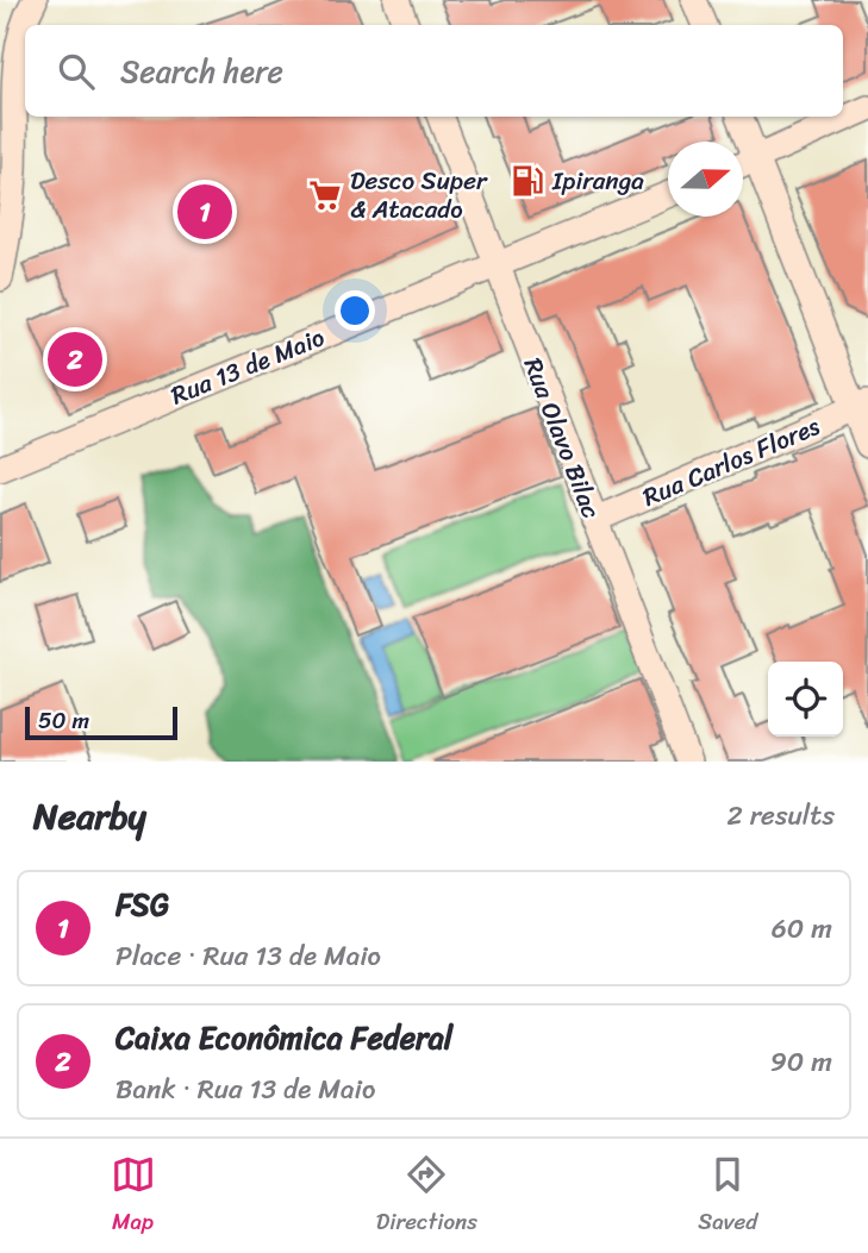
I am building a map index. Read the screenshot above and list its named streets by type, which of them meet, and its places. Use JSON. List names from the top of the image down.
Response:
{
  "streets": {
    "main road": ["Rua 13 de Maio", "Rua Olavo Bilac", "Rua Carlos Flores"]
  },
  "crossings": [
    ["Rua 13 de Maio", "Rua Olavo Bilac"],
    ["Rua Olavo Bilac", "Rua Carlos Flores"]
  ],
  "places": {
    "fuel station": ["Ipiranga"],
    "supermarket": ["Desco Super & Atacado"]
  },
  "scale_bar": "50 m",
  "north": "right",
  "page": {
    "search": "Search here",
    "pins": ["1", "2"],
    "scale": "50 m",
    "heading": ["Nearby", "2 results"],
    "list": [
      {
        "mark": "1",
        "name": "FSG",
        "note": "Place · Rua 13 de Maio",
        "value": "60 m"
      },
      {
        "mark": "2",
        "name": "Caixa Econômica Federal",
        "note": "Bank · Rua 13 de Maio",
        "value": "90 m"
      }
    ],
    "nav": ["Map", "Directions", "Saved"]
  }
}
